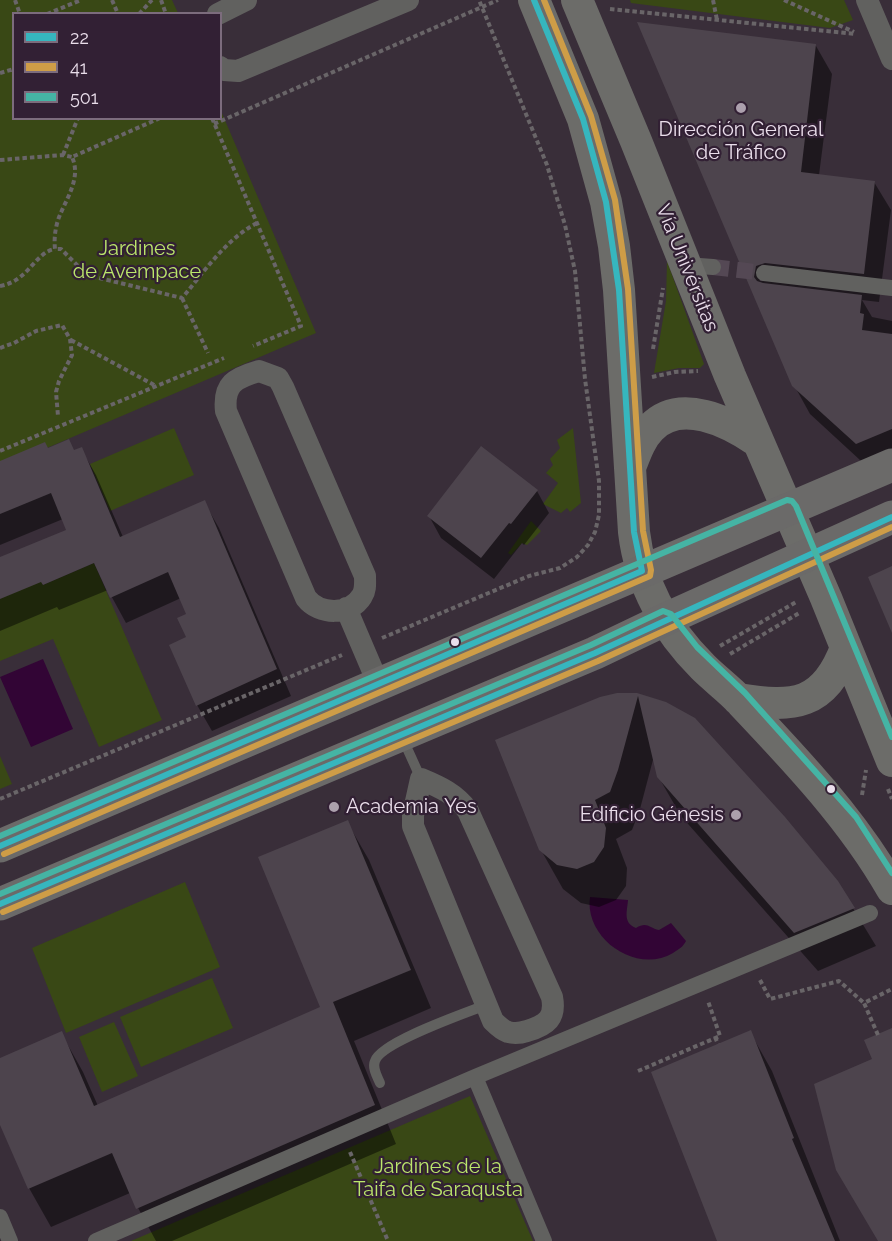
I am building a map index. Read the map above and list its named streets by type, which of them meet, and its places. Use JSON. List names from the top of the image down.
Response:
{
  "streets": {
    "main road": ["Vía Univérsitas"]
  },
  "parks": ["Jardines de Avempace", "Jardines de la Taifa de Saraqusta"],
  "places": ["Dirección General de Tráfico", "Academia Yes", "Edificio Génesis"],
  "lines": ["transit line 22", "transit line 41", "transit line 501"],
  "legend": ["22", "41", "501"]
}
